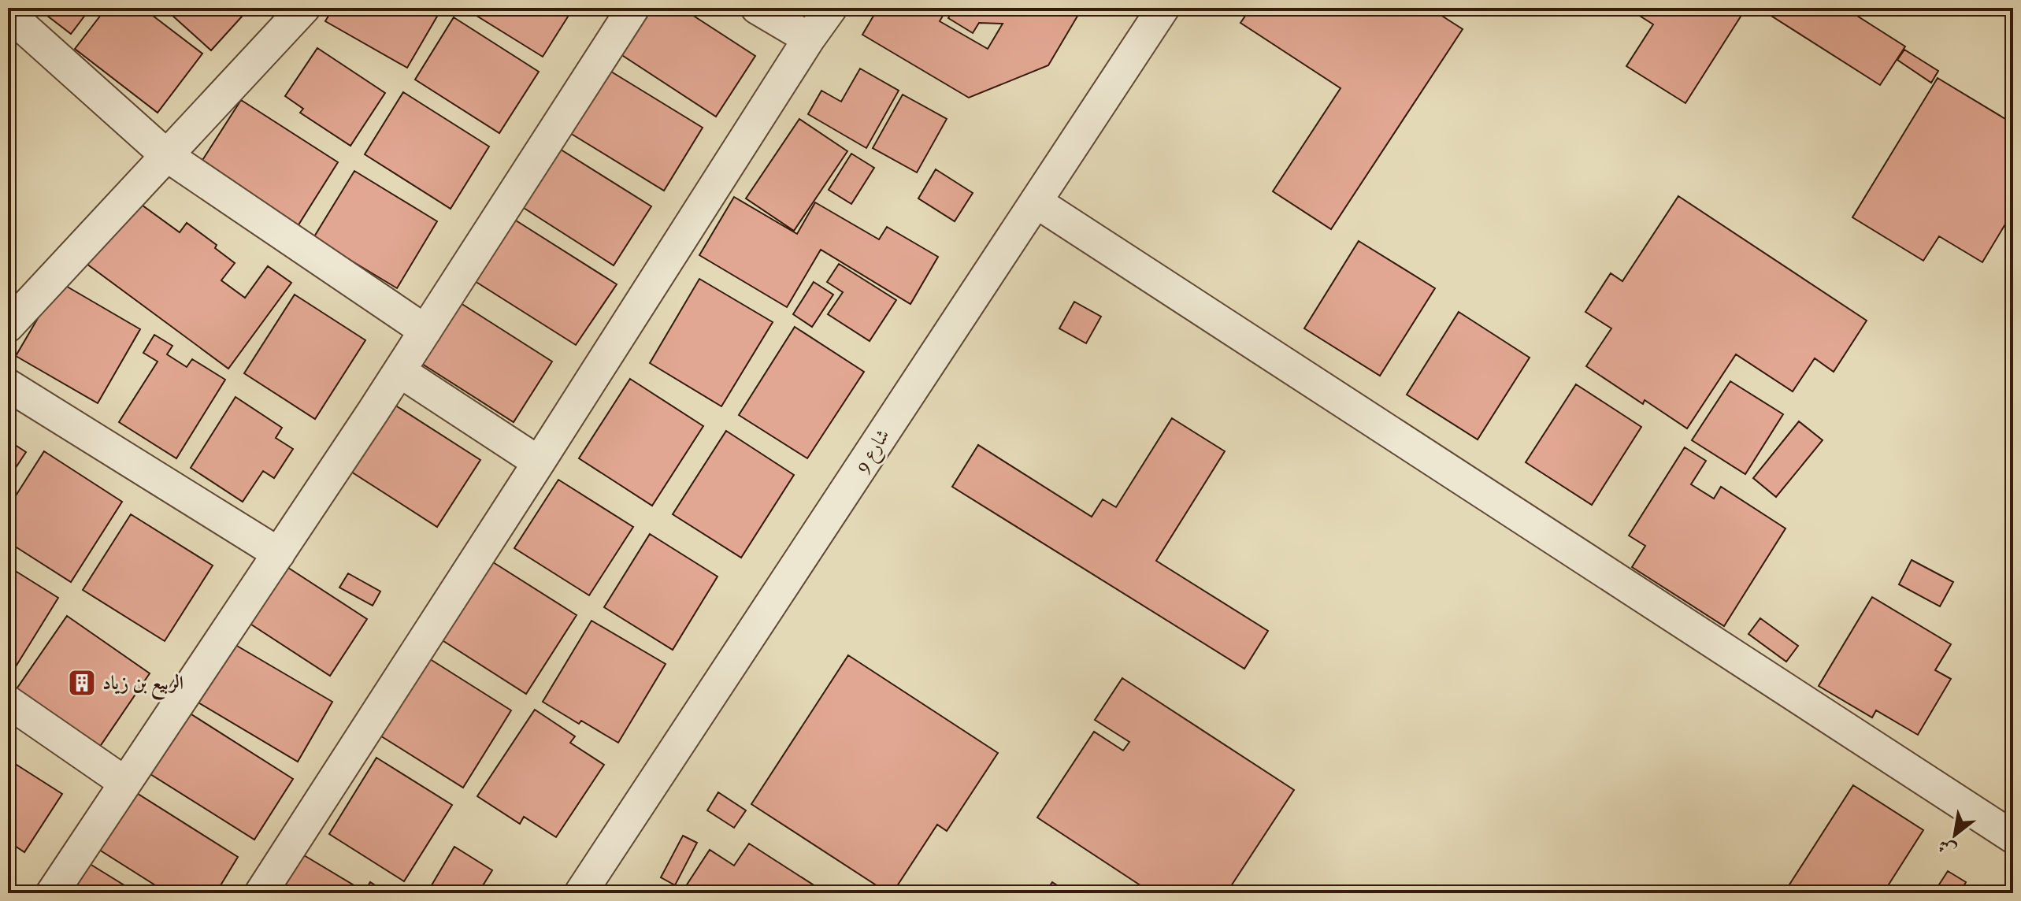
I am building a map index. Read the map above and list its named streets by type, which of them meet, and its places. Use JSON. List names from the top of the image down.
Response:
{
  "streets": {
    "street": ["شارع 9"]
  },
  "places": {
    "building": ["الربيع بن زياد"]
  },
  "north": "bottom left"
}
